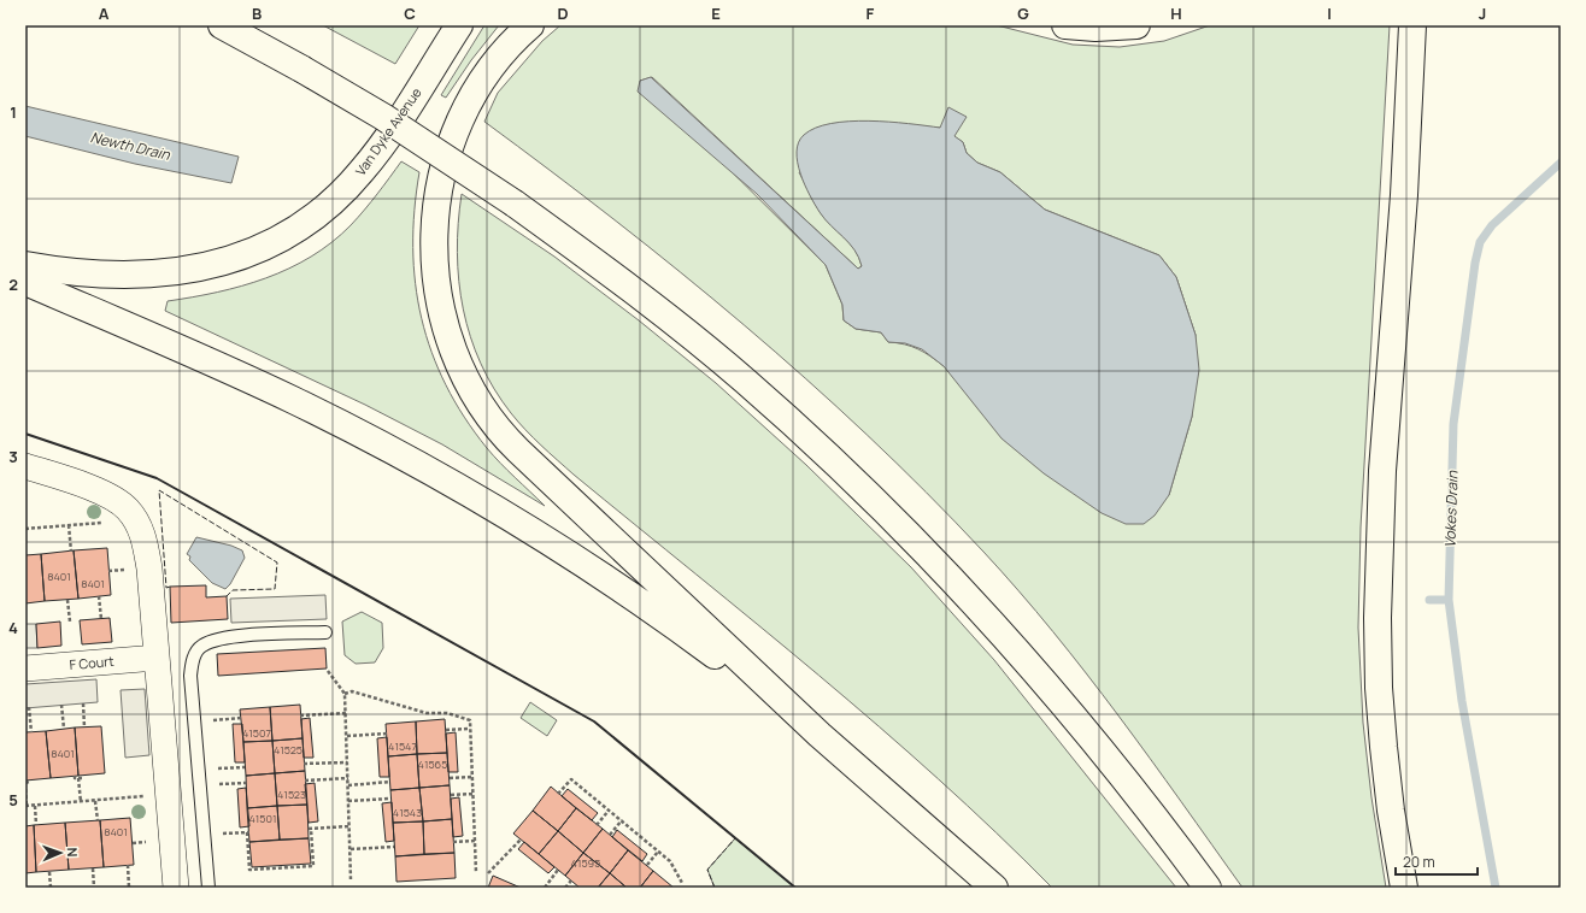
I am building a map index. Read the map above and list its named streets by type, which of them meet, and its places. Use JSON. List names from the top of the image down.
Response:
{
  "streets": {
    "main road": ["Van Dyke Avenue"],
    "street": ["F Court"]
  },
  "water": ["Newth Drain", "Vokes Drain"],
  "house_numbers": [
    "8401",
    "8401",
    "41507",
    "41547",
    "41525",
    "8401",
    "41565",
    "41523",
    "41543",
    "41501",
    "8401",
    "41595"
  ],
  "scale_bar": "20 m",
  "north": "right",
  "grid": {
    "columns": [
      "A",
      "B",
      "C",
      "D",
      "E",
      "F",
      "G",
      "H",
      "I",
      "J"
    ],
    "rows": [
      "1",
      "2",
      "3",
      "4",
      "5"
    ]
  }
}
